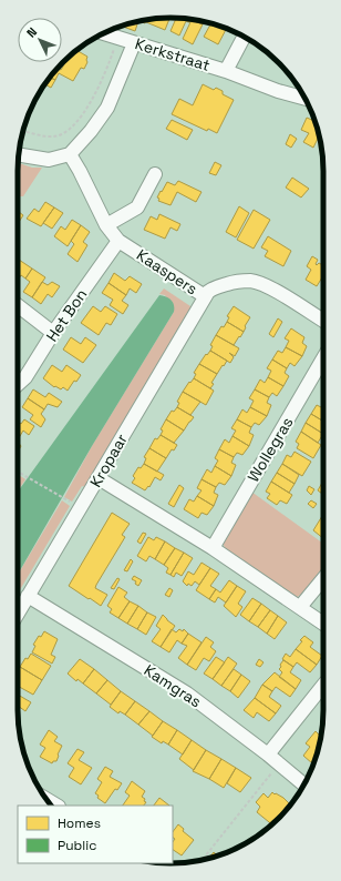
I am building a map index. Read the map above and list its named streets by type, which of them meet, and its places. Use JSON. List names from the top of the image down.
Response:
{
  "streets": {
    "street": [
      "Kerkstraat",
      "Kaaspers",
      "Het Bon",
      "Wollegras",
      "Kropaar",
      "Kamgras"
    ]
  },
  "crossings": [
    ["Kaaspers", "Het Bon"],
    ["Kaaspers", "Kropaar"],
    ["Kropaar", "Kamgras"]
  ],
  "legend": ["Homes", "Public"],
  "north": "top left"
}
